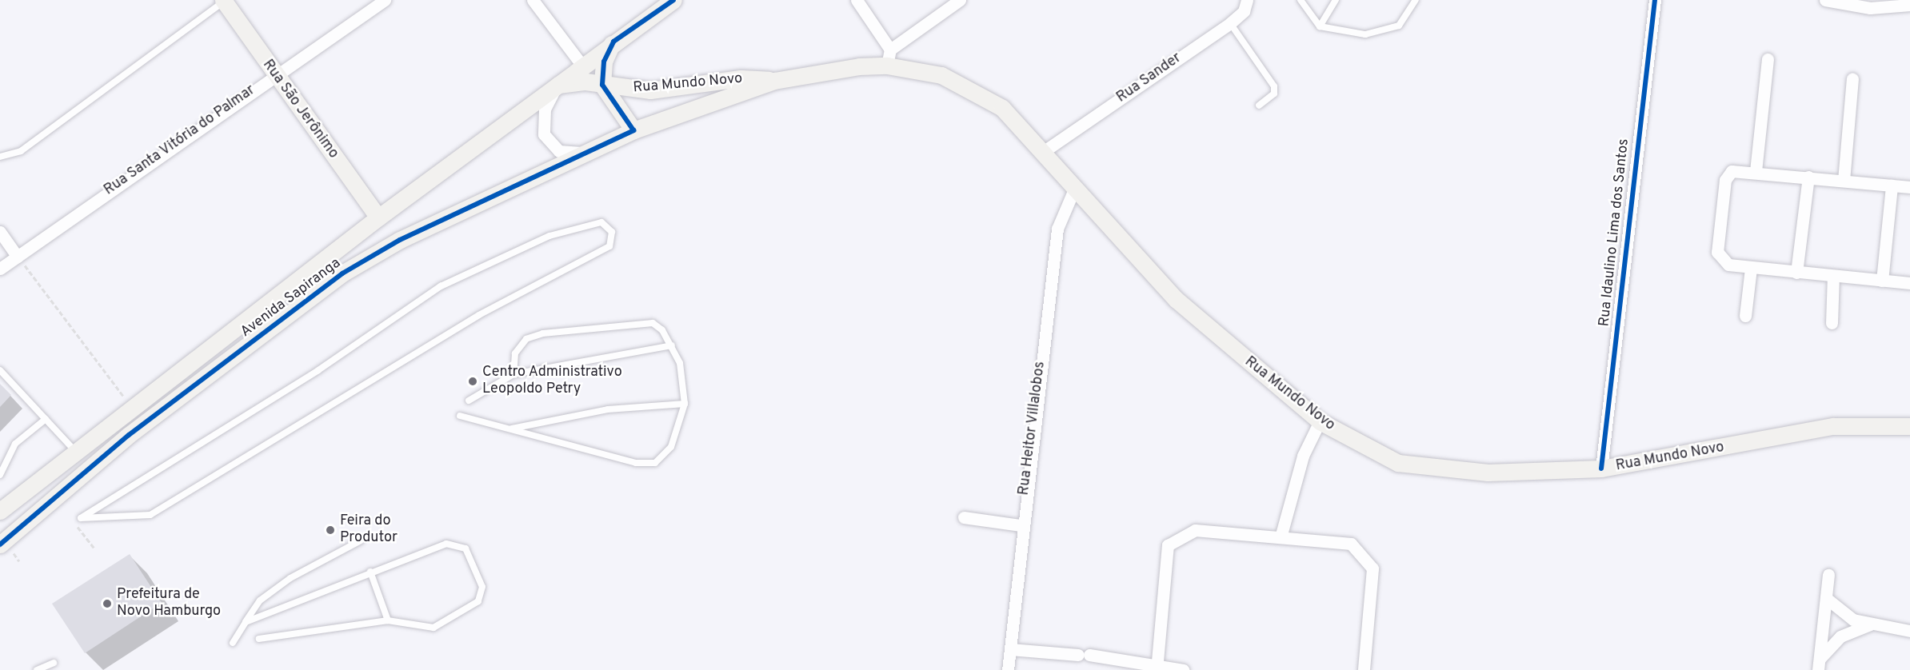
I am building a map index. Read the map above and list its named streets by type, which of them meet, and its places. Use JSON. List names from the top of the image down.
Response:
{
  "streets": {
    "main road": ["Rua Mundo Novo", "Rua São Jerônimo", "Avenida Sapiranga"],
    "street": [
      "Rua Sander",
      "Rua Santa Vitória do Palmar",
      "Rua Idaulino Lima dos Santos",
      "Rua Heitor Villalobos"
    ]
  },
  "crossings": [
    ["Rua Sander", "Rua Mundo Novo"],
    ["Rua Mundo Novo", "Rua Idaulino Lima dos Santos"],
    ["Rua Mundo Novo", "Avenida Sapiranga"],
    ["Rua Mundo Novo", "Rua Heitor Villalobos"],
    ["Rua São Jerônimo", "Rua Santa Vitória do Palmar"],
    ["Rua São Jerônimo", "Avenida Sapiranga"]
  ],
  "places": ["Centro Administrativo Leopoldo Petry", "Feira do Produtor", "Prefeitura de Novo Hamburgo"]
}
